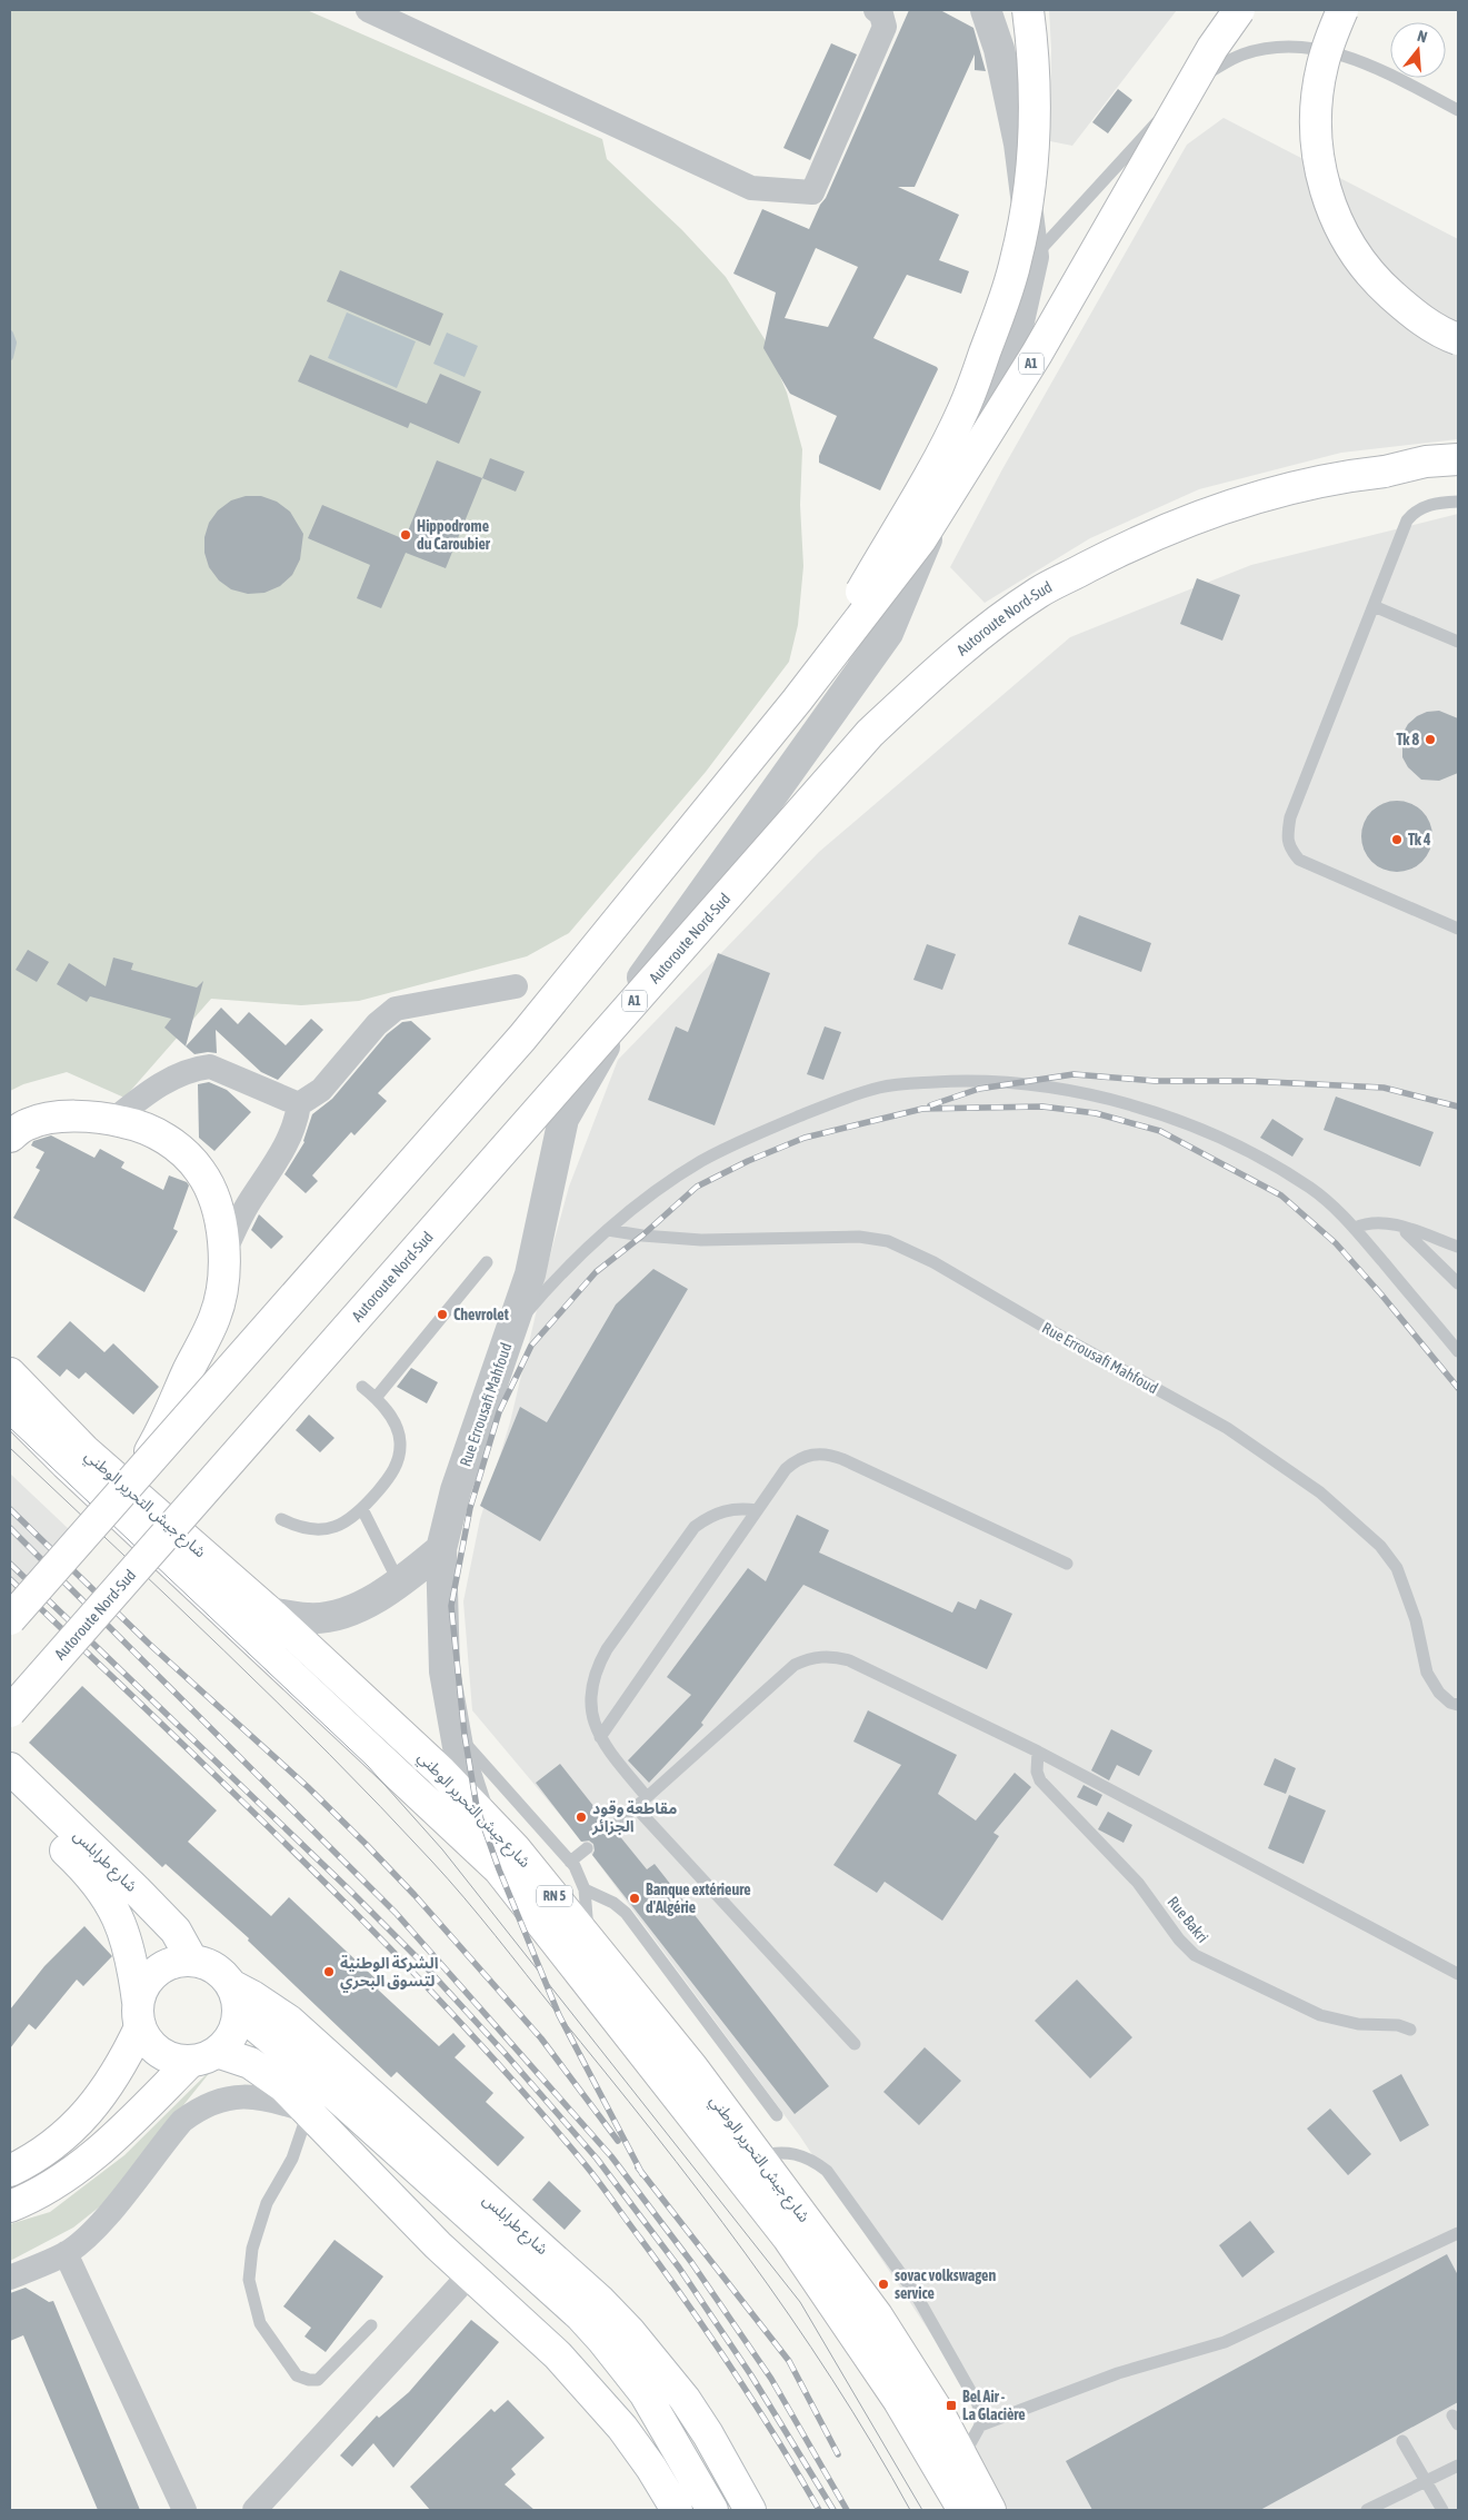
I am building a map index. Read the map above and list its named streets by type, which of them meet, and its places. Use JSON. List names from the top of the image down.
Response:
{
  "streets": {
    "main road": [
      "A1",
      "Autoroute Nord-Sud",
      "شارع جيش التحرير الوطني",
      "شارع طرابلس",
      "RN 5"
    ],
    "street": ["Rue Errousafi Mahfoud"],
    "lane": ["Rue Bakri"]
  },
  "crossings": [
    ["Rue Errousafi Mahfoud", "شارع جيش التحرير الوطني"]
  ],
  "places": {
    "other": [
      "Hippodrome du Caroubier",
      "Tk 8",
      "Tk 4",
      "Chevrolet",
      "مقاطعة وقود الجزائر",
      "Banque extérieure d'Algérie",
      "الشركة الوطنية لتسوق البحري",
      "sovac volkswagen service"
    ],
    "transit": ["Bel Air - La Glacière"]
  },
  "north": "top"
}
